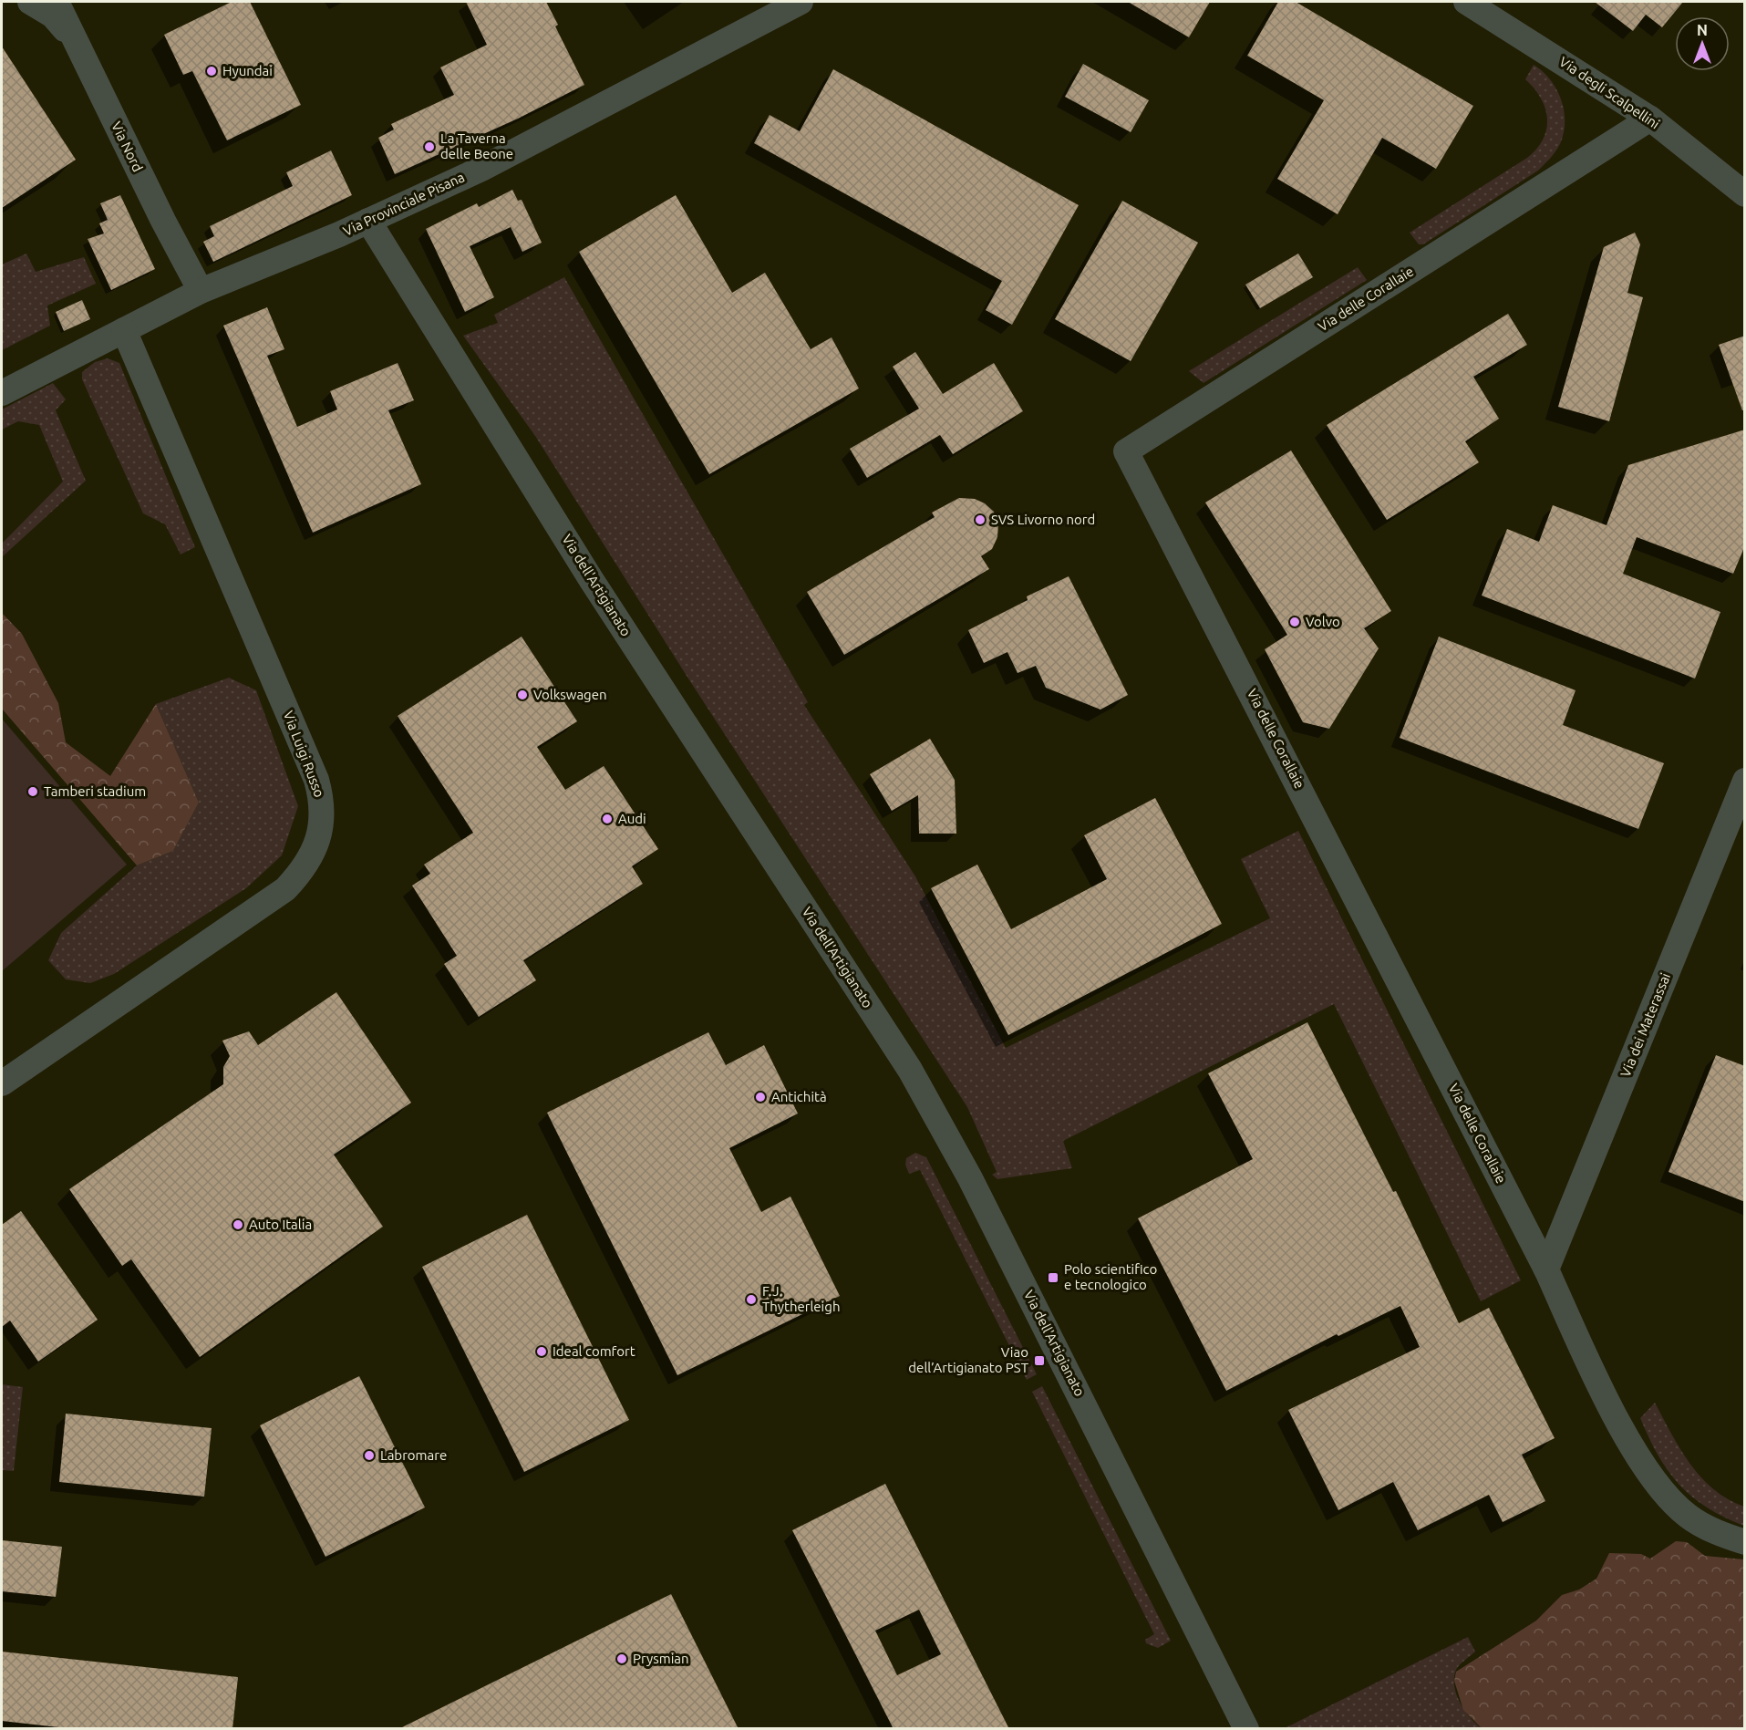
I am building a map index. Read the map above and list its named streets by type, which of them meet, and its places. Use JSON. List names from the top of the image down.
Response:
{
  "streets": {
    "street": [
      "Via degli Scalpellini",
      "Via Nord",
      "Via Provinciale Pisana",
      "Via delle Corallaie",
      "Via dell'Artigianato",
      "Via Luigi Russo",
      "Via dei Materassai"
    ]
  },
  "crossings": [
    ["Via degli Scalpellini", "Via delle Corallaie"],
    ["Via Nord", "Via Provinciale Pisana"],
    ["Via Provinciale Pisana", "Via dell'Artigianato"],
    ["Via Provinciale Pisana", "Via Luigi Russo"],
    ["Via delle Corallaie", "Via dei Materassai"]
  ],
  "places": {
    "other": [
      "Hyundai",
      "La Taverna delle Beone",
      "SVS Livorno nord",
      "Volvo",
      "Volkswagen",
      "Tamberi stadium",
      "Audi",
      "Antichità",
      "Auto Italia",
      "F.J. Thytherleigh",
      "Ideal comfort",
      "Labromare",
      "Prysmian"
    ],
    "transit": ["Polo scientifico e tecnologico", "Viao dell’Artigianato PST"]
  },
  "north": "top"
}
